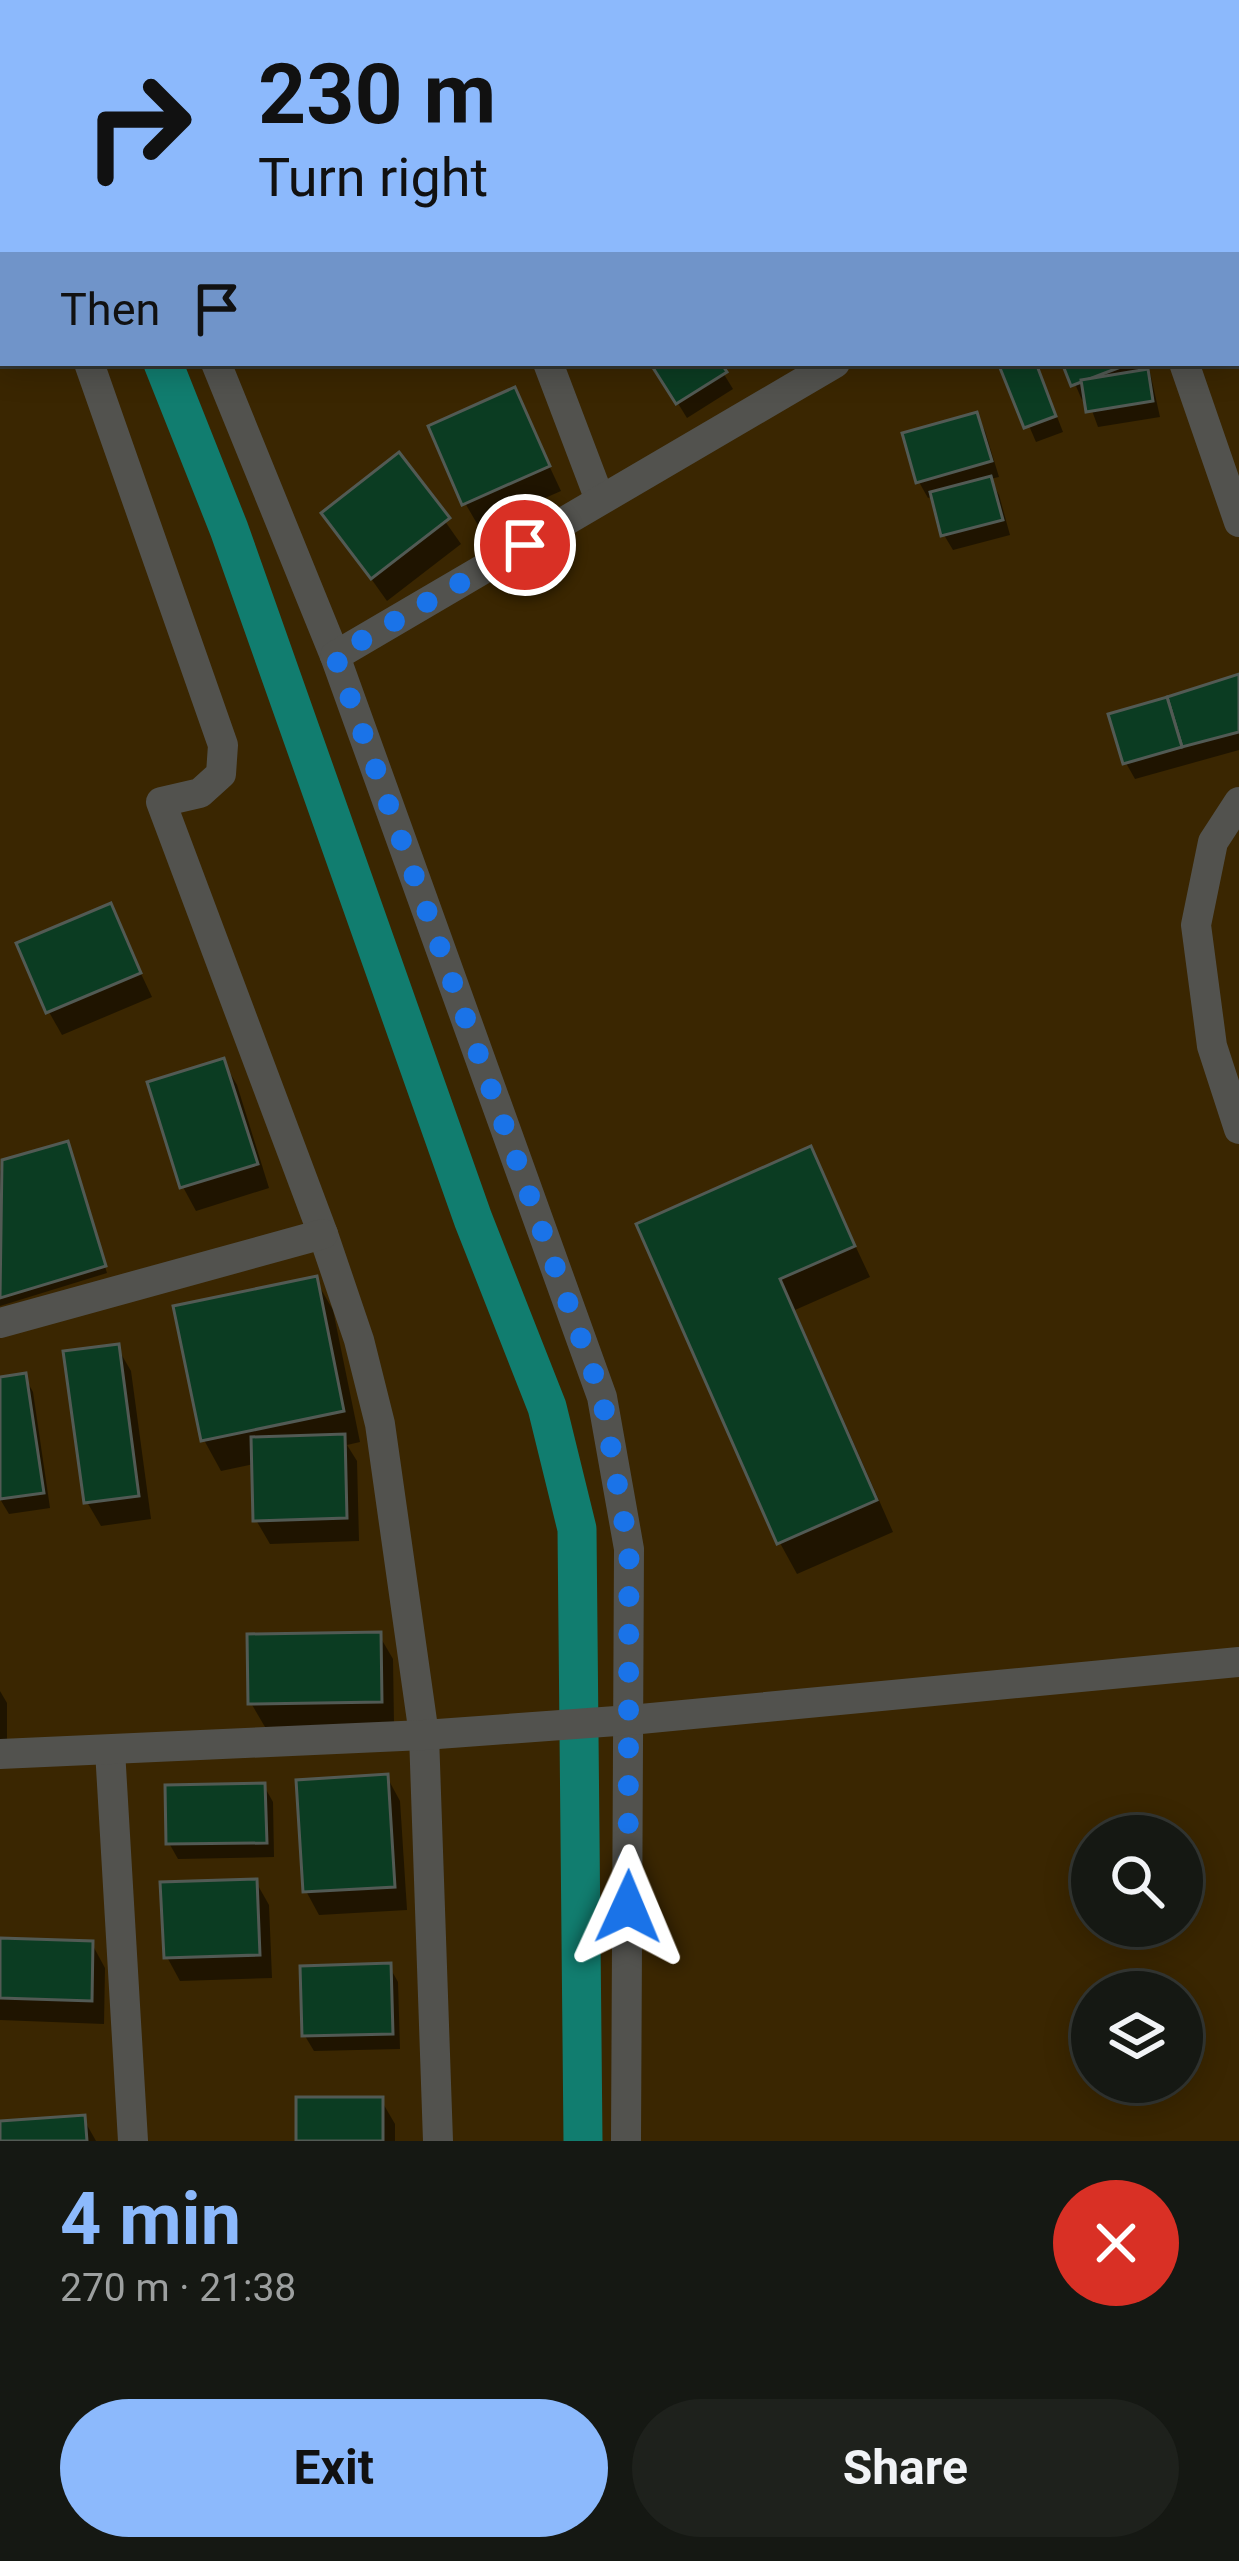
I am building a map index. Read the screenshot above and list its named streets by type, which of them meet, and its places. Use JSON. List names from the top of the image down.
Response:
{
  "page": {
    "turn": ["230 m", "Turn right"],
    "then": "Then",
    "heading": ["4 min", "270 m · 21:38"],
    "buttons": ["Exit", "Share"]
  }
}
